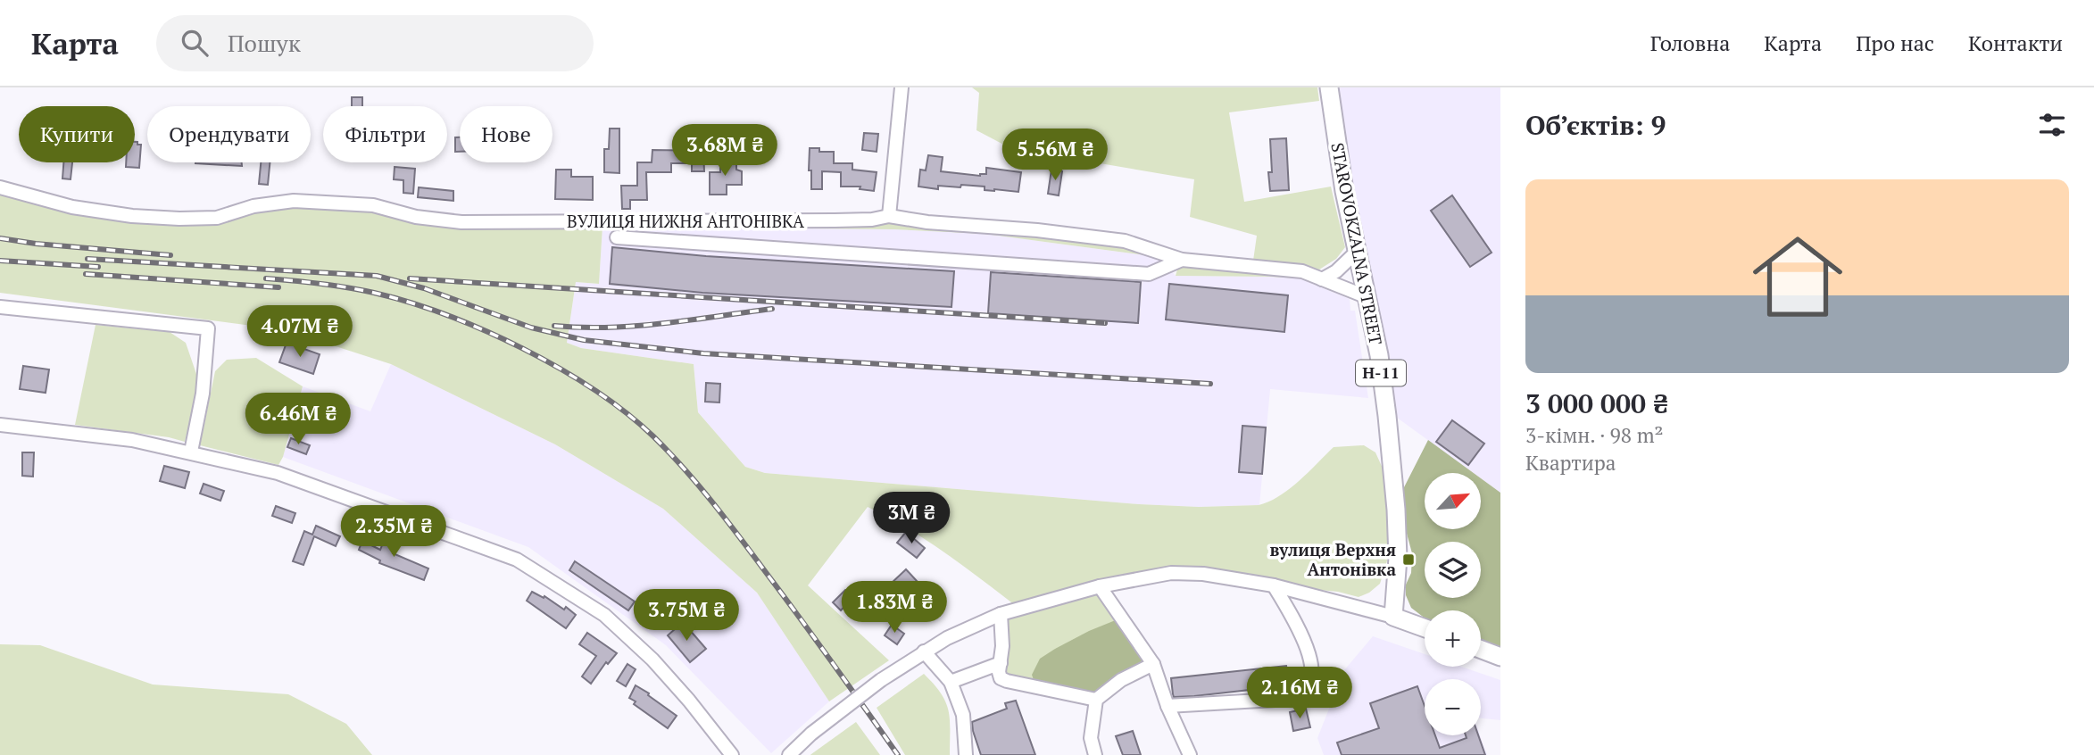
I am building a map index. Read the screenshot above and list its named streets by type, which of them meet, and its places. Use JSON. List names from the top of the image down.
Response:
{
  "streets": {
    "main road": ["STAROVOKZALNA STREET", "Н-11"],
    "street": ["ВУЛИЦЯ НИЖНЯ АНТОНІВКА"]
  },
  "crossings": [
    ["ВУЛИЦЯ НИЖНЯ АНТОНІВКА", "STAROVOKZALNA STREET"]
  ],
  "places": {
    "transit": ["вулиця Верхня Антонівка"]
  },
  "north": "top right",
  "page": {
    "header": "Карта",
    "search": "Пошук",
    "nav": [
      "Головна",
      "Карта",
      "Про нас",
      "Контакти"
    ],
    "heading": "Об’єктів: 9",
    "chip": [
      "Купити",
      "Орендувати",
      "Фільтри",
      "Нове"
    ],
    "price": [
      "3.68M ₴",
      "5.56M ₴",
      "4.07M ₴",
      "6.46M ₴",
      "3M ₴",
      "2.35M ₴",
      "1.83M ₴",
      "3.75M ₴",
      "2.16M ₴"
    ],
    "list": [
      {
        "name": "3 000 000 ₴",
        "note": "3-кімн. · 98 m² · Квартира"
      }
    ],
    "map_buttons": ["+", "−"]
  }
}
